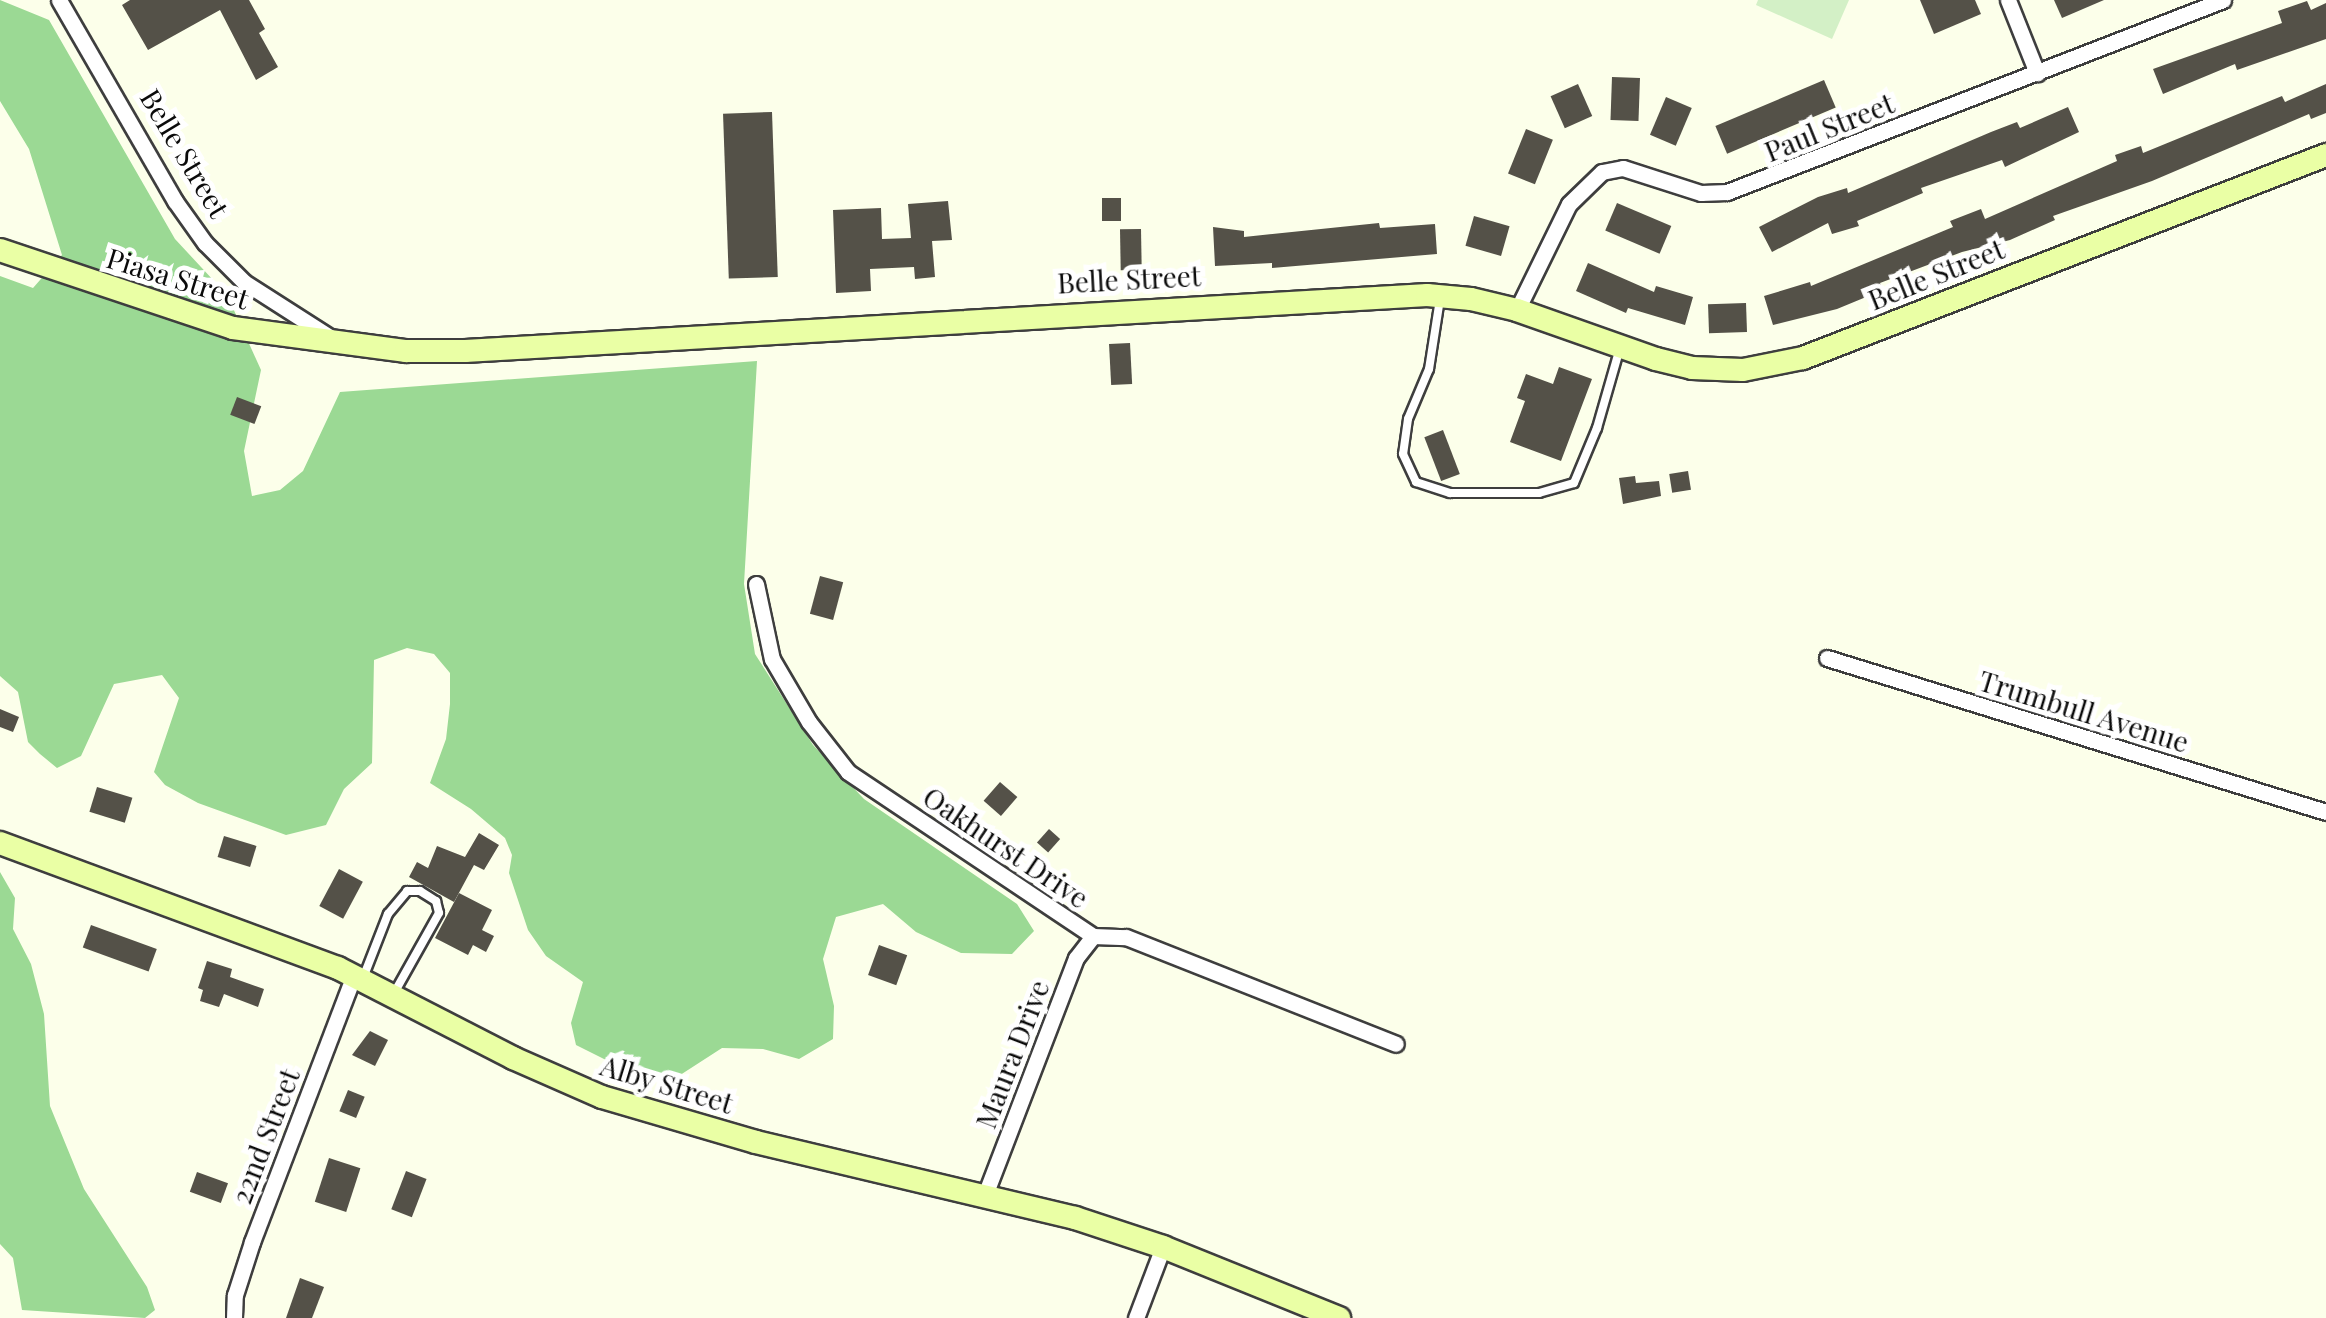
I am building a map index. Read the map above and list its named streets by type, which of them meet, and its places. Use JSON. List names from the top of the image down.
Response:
{
  "streets": {
    "street": [
      "Paul Street",
      "Belle Street",
      "Piasa Street",
      "Trumbull Avenue",
      "Oakhurst Drive",
      "Maura Drive",
      "Alby Street",
      "22nd Street"
    ]
  },
  "crossings": [
    ["Paul Street", "Belle Street"],
    ["Belle Street", "Piasa Street"],
    ["Oakhurst Drive", "Maura Drive"],
    ["Maura Drive", "Alby Street"],
    ["Alby Street", "22nd Street"]
  ]
}
